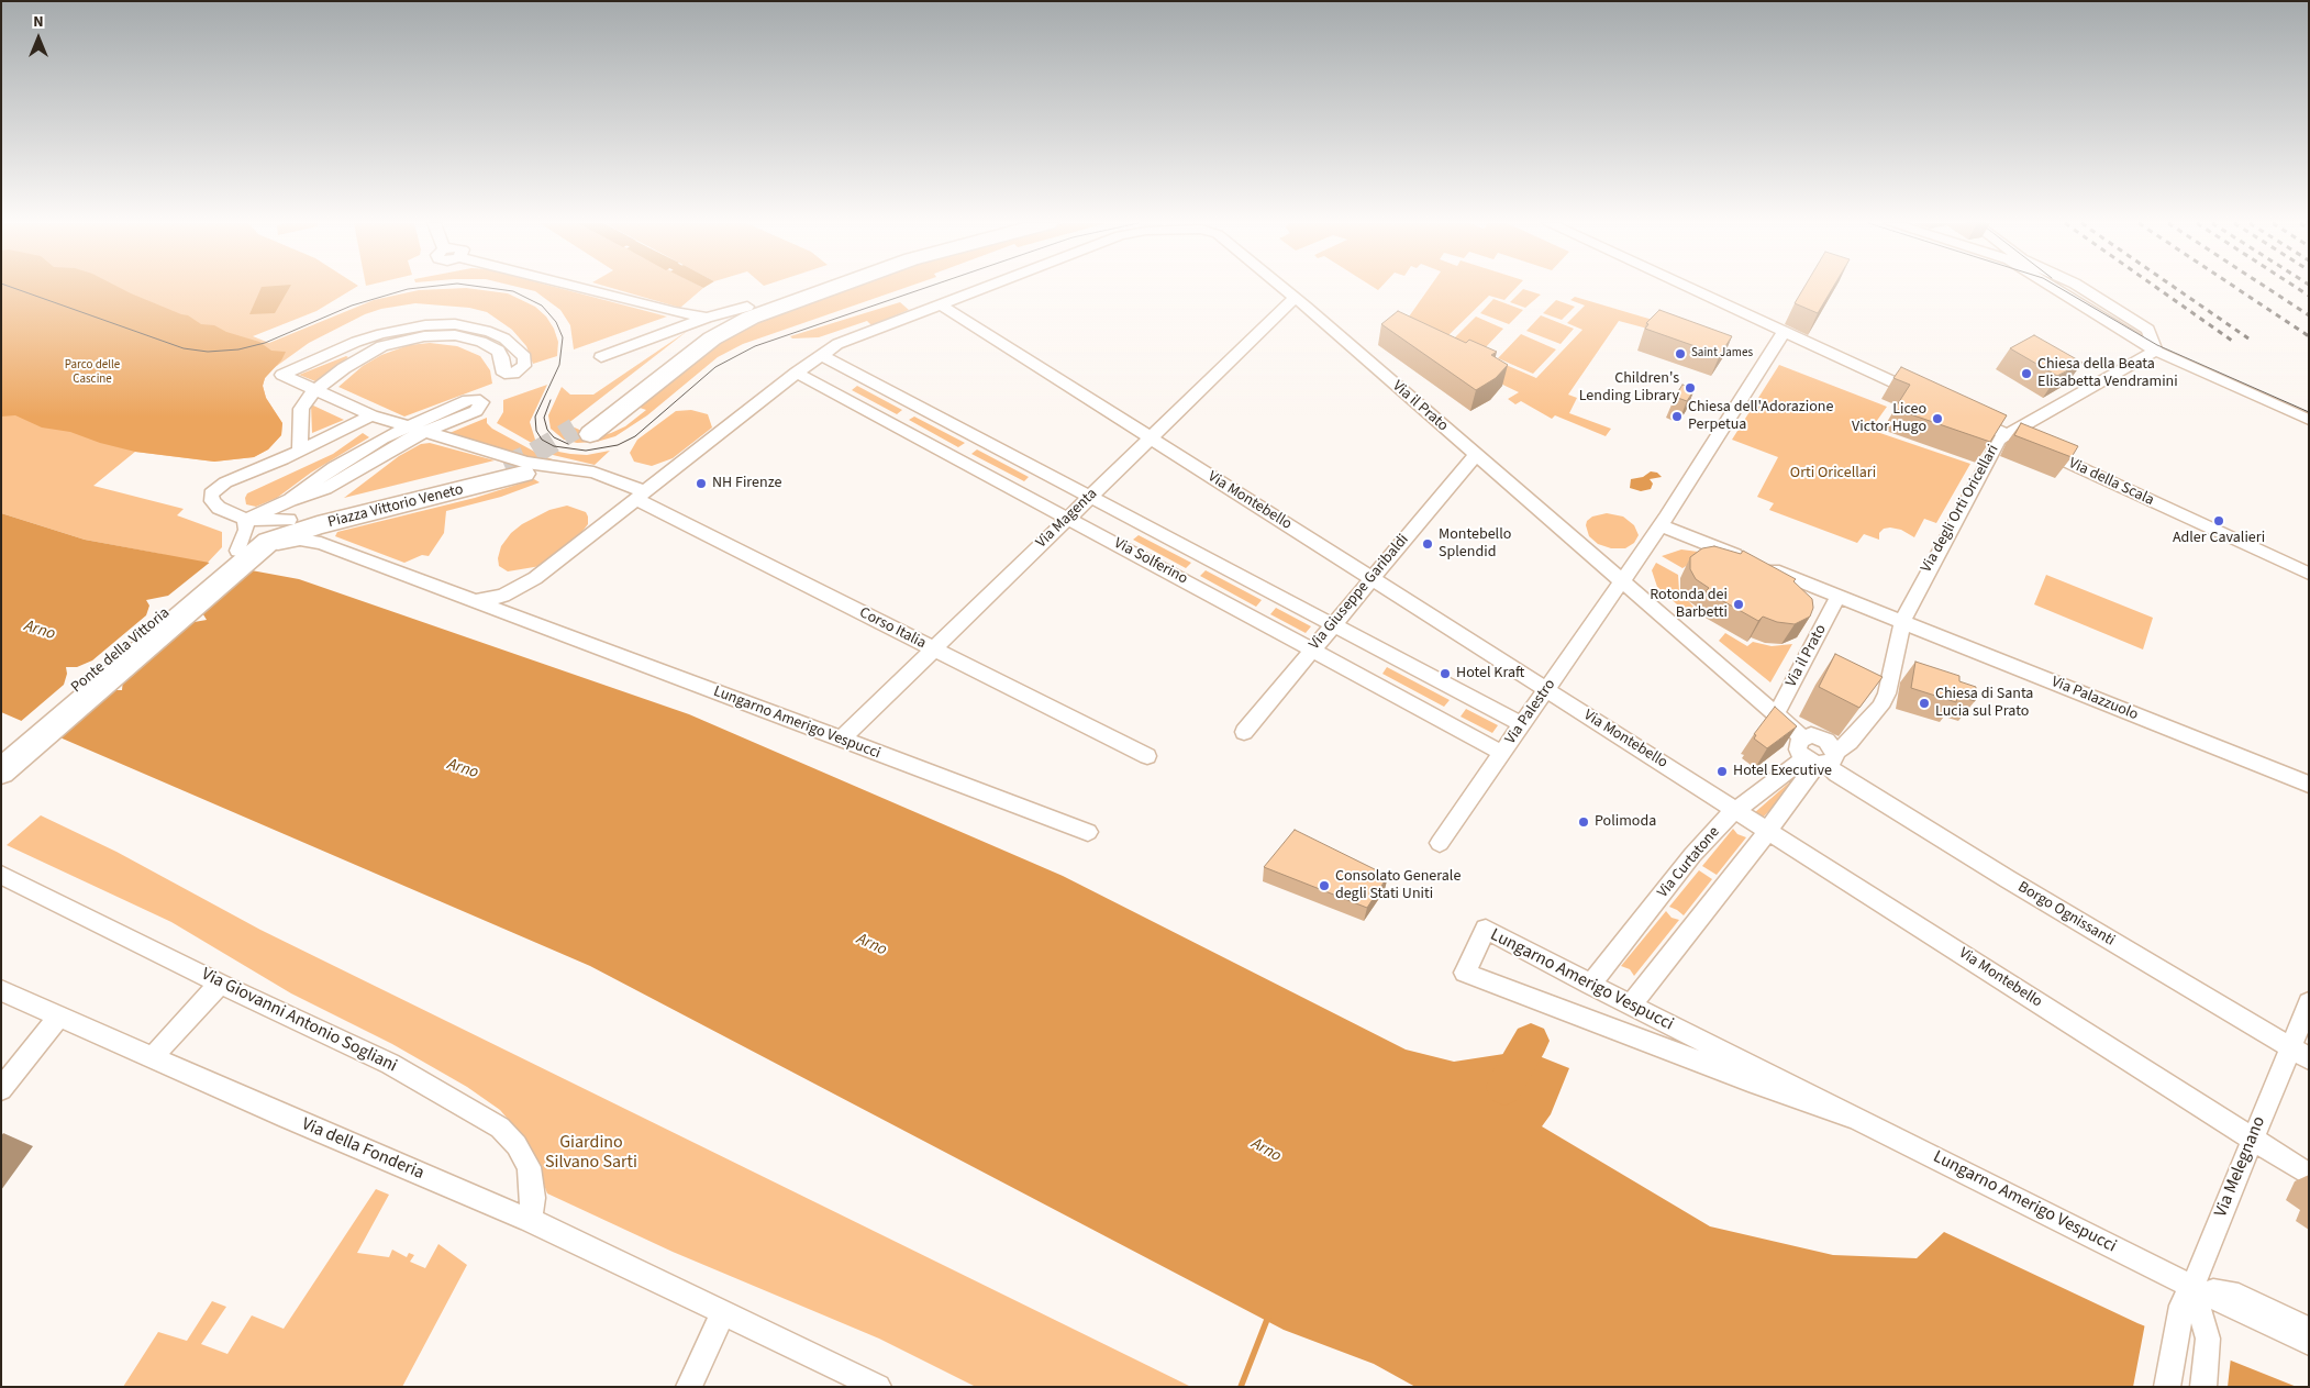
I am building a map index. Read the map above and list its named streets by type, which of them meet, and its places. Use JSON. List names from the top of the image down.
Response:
{
  "streets": {
    "main road": ["Piazza Vittorio Veneto", "Ponte della Vittoria"],
    "street": [
      "Via il Prato",
      "Via della Scala",
      "Via Montebello",
      "Via degli Orti Oricellari",
      "Via Magenta",
      "Via Solferino",
      "Via Giuseppe Garibaldi",
      "Corso Italia",
      "Via Palazzuolo",
      "Via Palestro",
      "Lungarno Amerigo Vespucci",
      "Via Curtatone",
      "Borgo Ognissanti",
      "Via Giovanni Antonio Sogliani",
      "Via della Fonderia",
      "Via Melegnano"
    ]
  },
  "crossings": [
    ["Via il Prato", "Via Magenta"],
    ["Via il Prato", "Via Giuseppe Garibaldi"],
    ["Via il Prato", "Via Palazzuolo"],
    ["Via il Prato", "Via Palestro"],
    ["Via della Scala", "Via degli Orti Oricellari"],
    ["Via Montebello", "Via Magenta"],
    ["Via Montebello", "Via Giuseppe Garibaldi"],
    ["Via Montebello", "Via Palestro"],
    ["Via Montebello", "Via Curtatone"],
    ["Via Montebello", "Via Melegnano"],
    ["Piazza Vittorio Veneto", "Ponte della Vittoria"],
    ["Piazza Vittorio Veneto", "Lungarno Amerigo Vespucci"],
    ["Via degli Orti Oricellari", "Via Palazzuolo"],
    ["Via degli Orti Oricellari", "Via Curtatone"],
    ["Via degli Orti Oricellari", "Borgo Ognissanti"],
    ["Via Magenta", "Via Solferino"],
    ["Via Magenta", "Corso Italia"],
    ["Via Magenta", "Lungarno Amerigo Vespucci"],
    ["Via Solferino", "Via Giuseppe Garibaldi"],
    ["Via Solferino", "Via Palestro"],
    ["Lungarno Amerigo Vespucci", "Via Curtatone"],
    ["Lungarno Amerigo Vespucci", "Via Melegnano"],
    ["Via Curtatone", "Borgo Ognissanti"],
    ["Borgo Ognissanti", "Via Melegnano"],
    ["Via Giovanni Antonio Sogliani", "Via della Fonderia"]
  ],
  "water": ["Arno"],
  "parks": ["Parco delle Cascine", "Orti Oricellari", "Giardino Silvano Sarti"],
  "places": [
    "Saint James",
    "Chiesa della Beata Elisabetta Vendramini",
    "Children's Lending Library",
    "Chiesa dell'Adorazione Perpetua",
    "Liceo Victor Hugo",
    "NH Firenze",
    "Adler Cavalieri",
    "Montebello Splendid",
    "Rotonda dei Barbetti",
    "Hotel Kraft",
    "Chiesa di Santa Lucia sul Prato",
    "Hotel Executive",
    "Polimoda",
    "Consolato Generale degli Stati Uniti"
  ],
  "north": "top"
}
